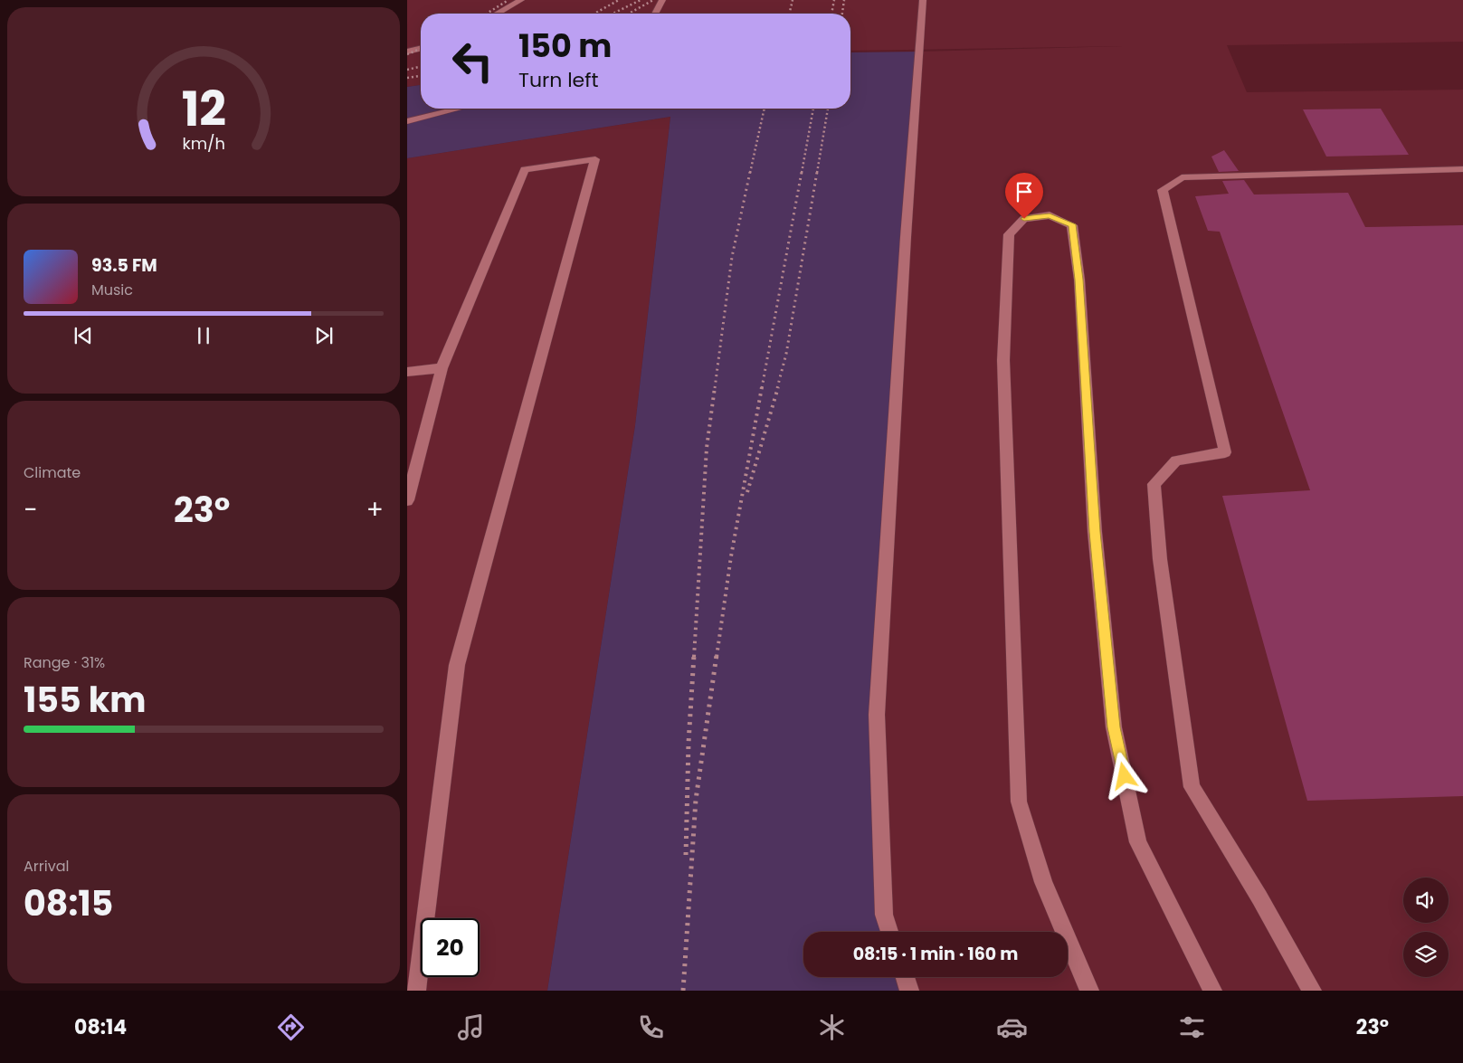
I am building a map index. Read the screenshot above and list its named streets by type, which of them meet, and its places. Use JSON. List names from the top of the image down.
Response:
{
  "page": {
    "turn": ["150 m", "Turn left"],
    "song": ["93.5 FM", "Music"],
    "tile": [
      "Climate",
      ["Range · 31%", "155 km"],
      ["Arrival", "08:15"]
    ],
    "heat": ["−", "23°", "+"],
    "limit": "20",
    "trip": "08:15 · 1 min · 160 m",
    "tabs": ["08:14", "23°"],
    "gauge": ["12", "km/h"]
  }
}
